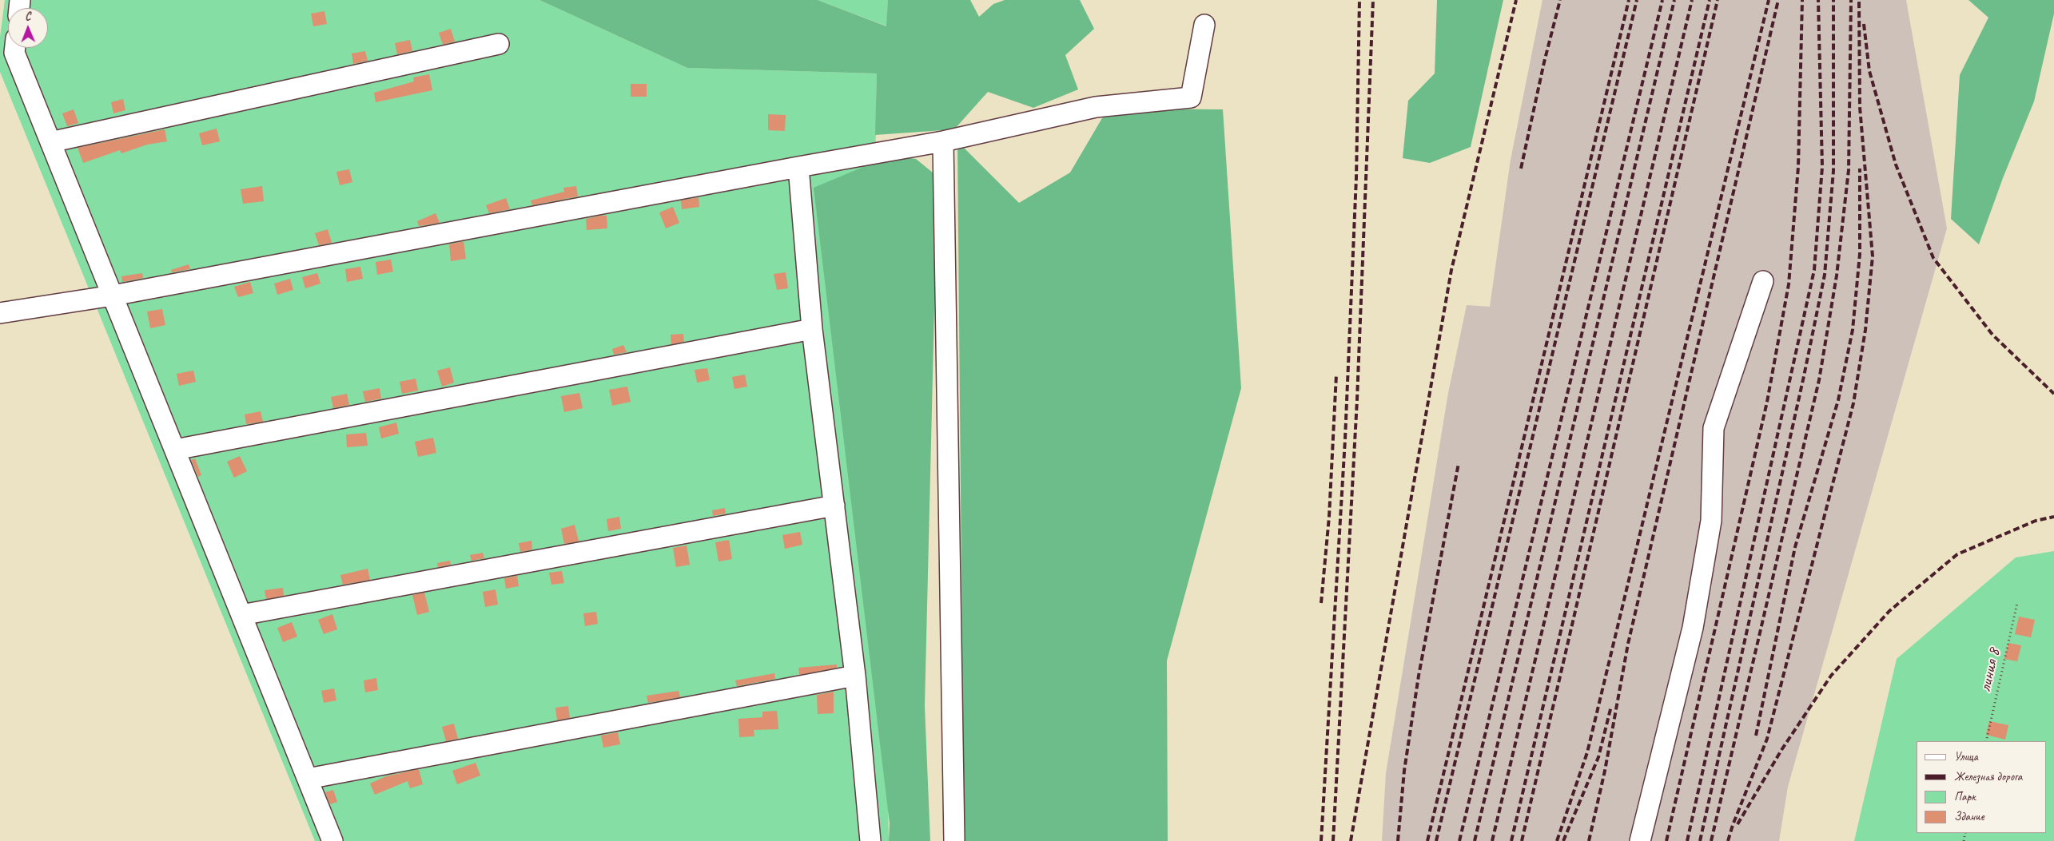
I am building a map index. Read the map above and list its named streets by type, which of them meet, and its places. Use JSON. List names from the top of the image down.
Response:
{
  "streets": {
    "path": ["линия 8"]
  },
  "legend": [
    "Улица",
    "Железная дорога",
    "Парк",
    "Здание"
  ],
  "north": "top"
}
